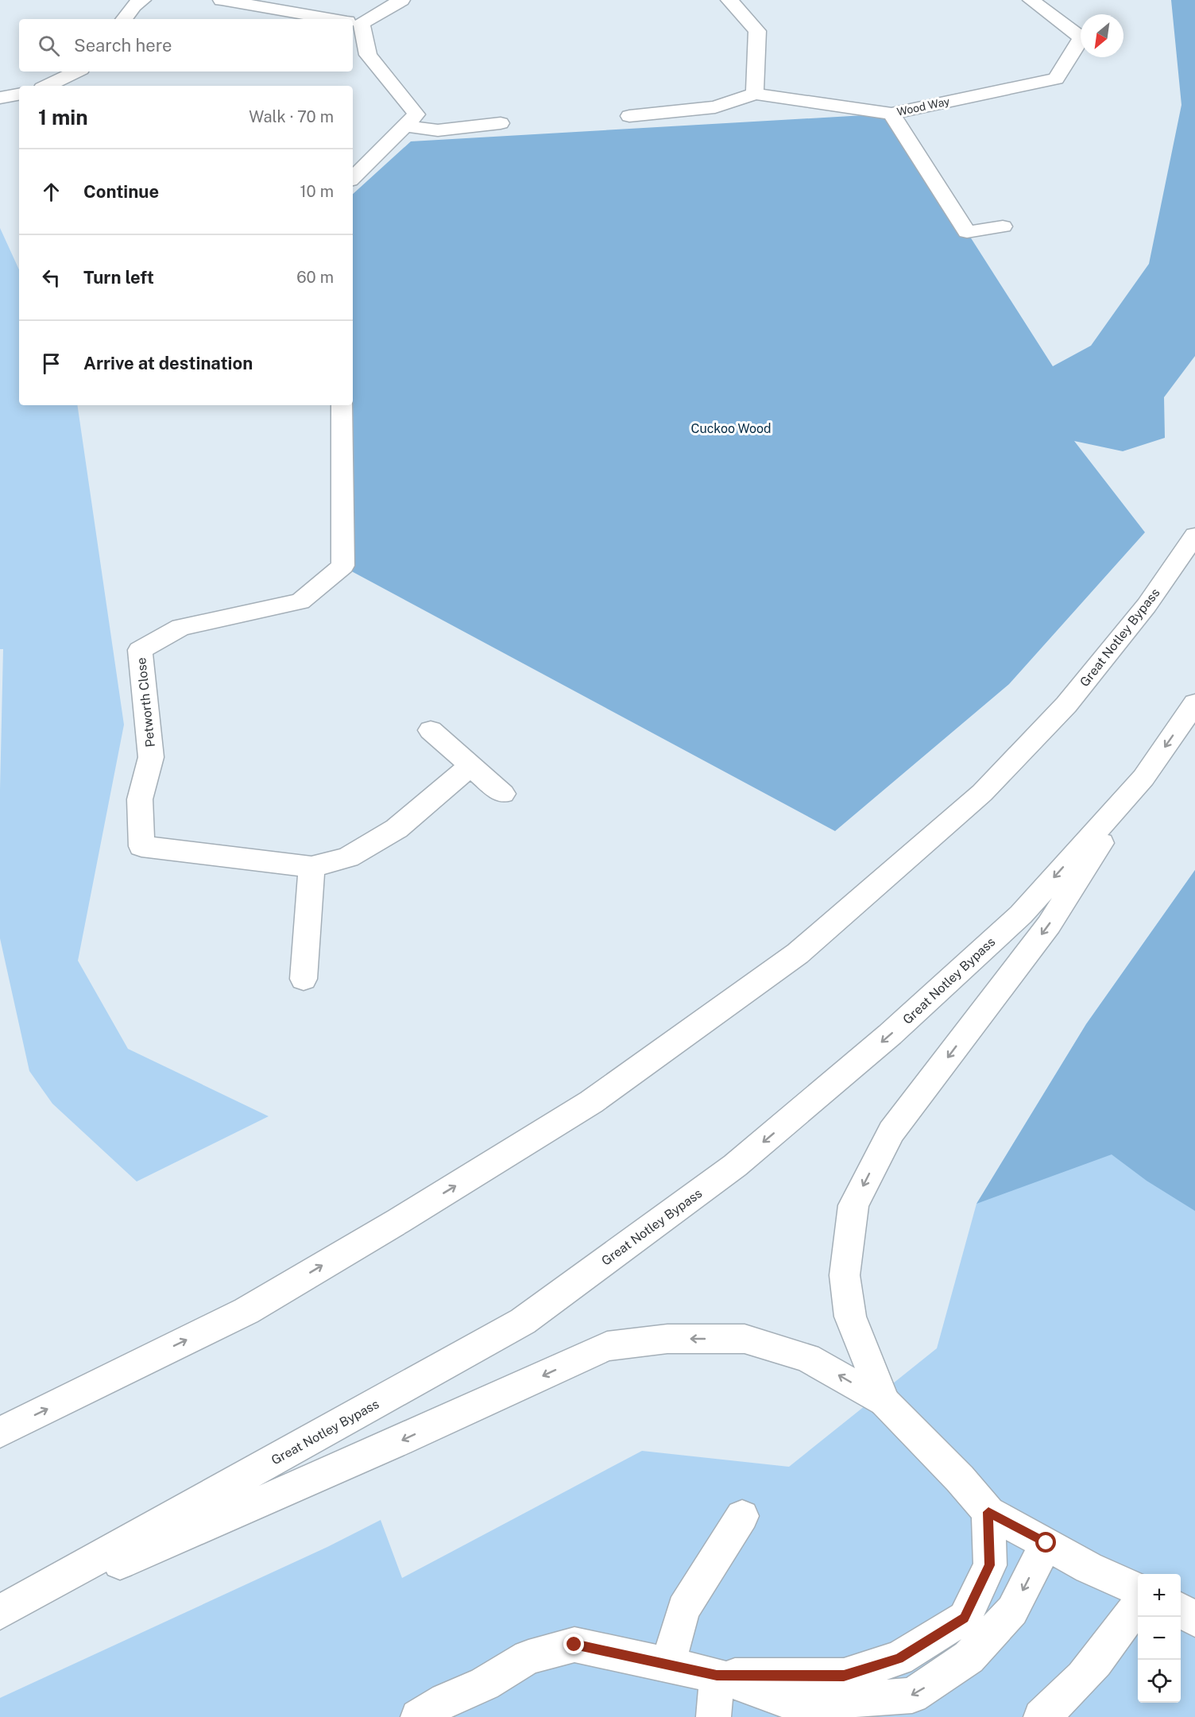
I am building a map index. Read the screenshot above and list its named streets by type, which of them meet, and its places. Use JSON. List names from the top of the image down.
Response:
{
  "streets": {
    "main road": ["Wood Way", "Great Notley Bypass", "Petworth Close"]
  },
  "parks": ["Cuckoo Wood"],
  "north": "bottom left",
  "page": {
    "search": "Search here",
    "heading": ["1 min", "Walk · 70 m"],
    "list": [
      ["Continue", "10 m"],
      ["Turn left", "60 m"],
      "Arrive at destination"
    ],
    "map_buttons": ["+", "−"]
  }
}
